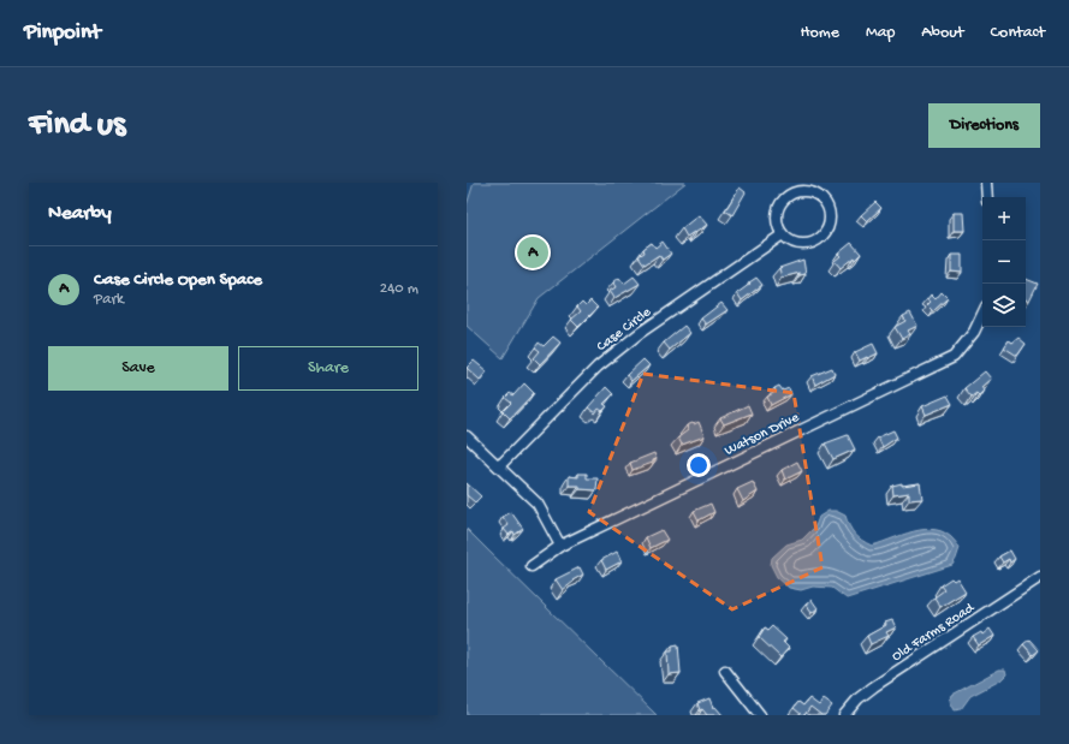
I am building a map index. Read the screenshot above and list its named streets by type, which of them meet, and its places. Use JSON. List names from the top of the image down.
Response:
{
  "streets": {
    "street": ["Case Circle", "Watson Drive", "Old Farms Road"]
  },
  "page": {
    "header": "Pinpoint",
    "nav": [
      "Home",
      "Map",
      "About",
      "Contact"
    ],
    "buttons": [
      "Directions",
      ["Save", "Share"]
    ],
    "title": "Find us",
    "heading": "Nearby",
    "map_buttons": ["+", "−"],
    "pins": "A",
    "list": [
      {
        "mark": "A",
        "name": "Case Circle Open Space",
        "note": "Park",
        "value": "240 m"
      }
    ]
  }
}
